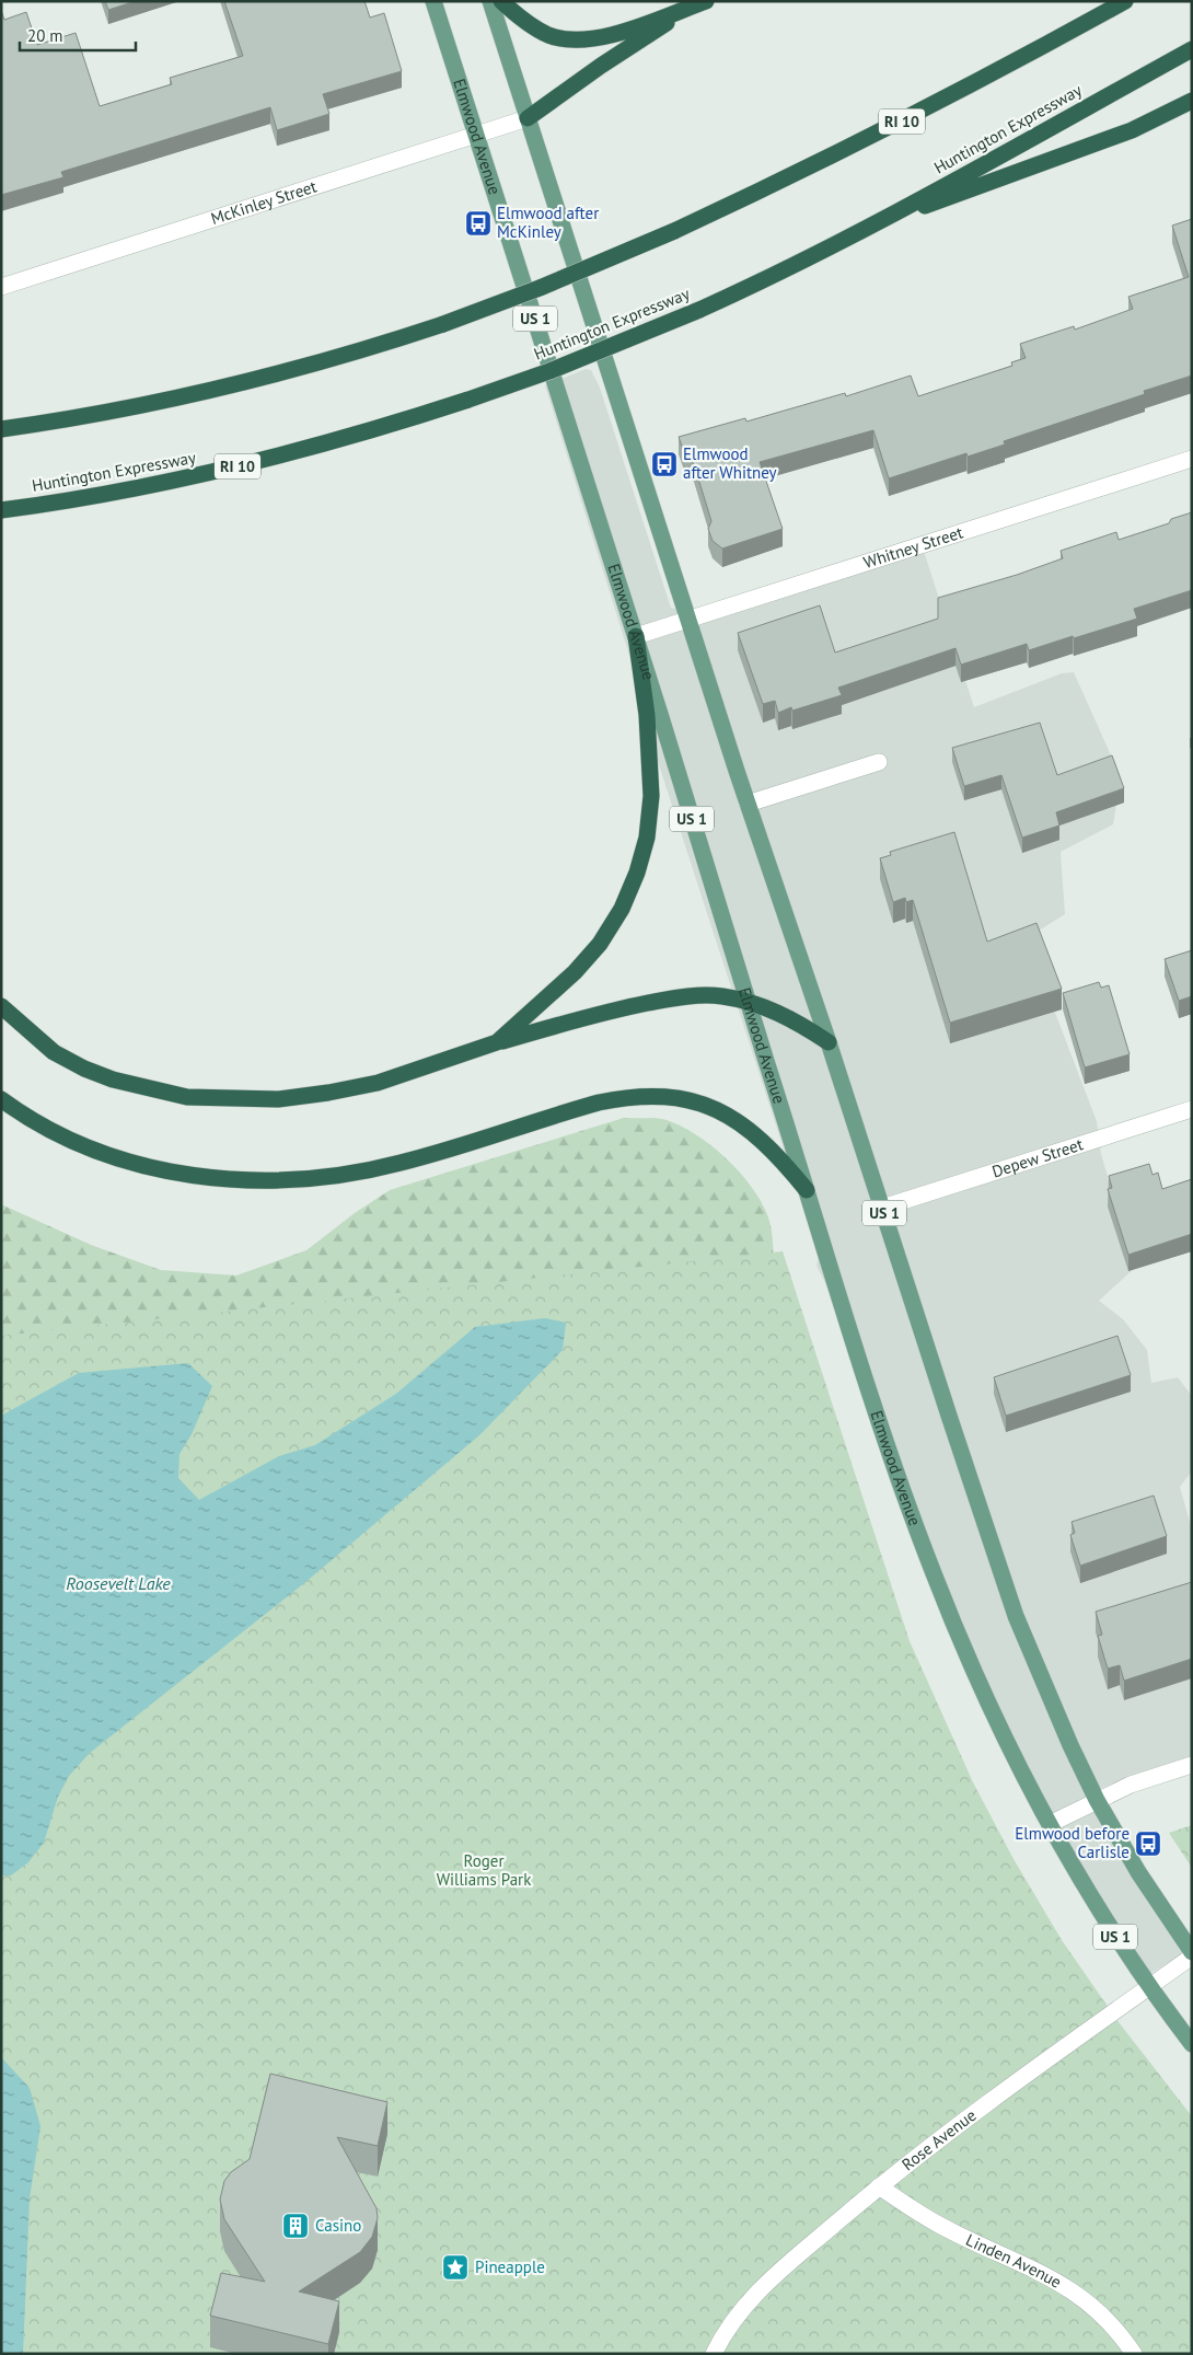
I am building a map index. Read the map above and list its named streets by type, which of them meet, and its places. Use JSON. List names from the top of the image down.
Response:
{
  "streets": {
    "highway": ["RI 10", "Huntington Expressway"],
    "main road": ["Elmwood Avenue", "US 1"],
    "street": [
      "McKinley Street",
      "Whitney Street",
      "Depew Street",
      "Rose Avenue",
      "Linden Avenue"
    ]
  },
  "crossings": [
    ["Elmwood Avenue", "McKinley Street"],
    ["Elmwood Avenue", "Whitney Street"],
    ["Elmwood Avenue", "Rose Avenue"],
    ["McKinley Street", "US 1"],
    ["US 1", "Whitney Street"],
    ["US 1", "Depew Street"],
    ["US 1", "Rose Avenue"],
    ["Rose Avenue", "Linden Avenue"]
  ],
  "water": ["Roosevelt Lake"],
  "parks": ["Roger Williams Park"],
  "places": {
    "bus stop": ["Elmwood after McKinley", "Elmwood after Whitney", "Elmwood before Carlisle"],
    "building": ["Casino"],
    "place": ["Pineapple"]
  },
  "scale_bar": "20 m"
}
